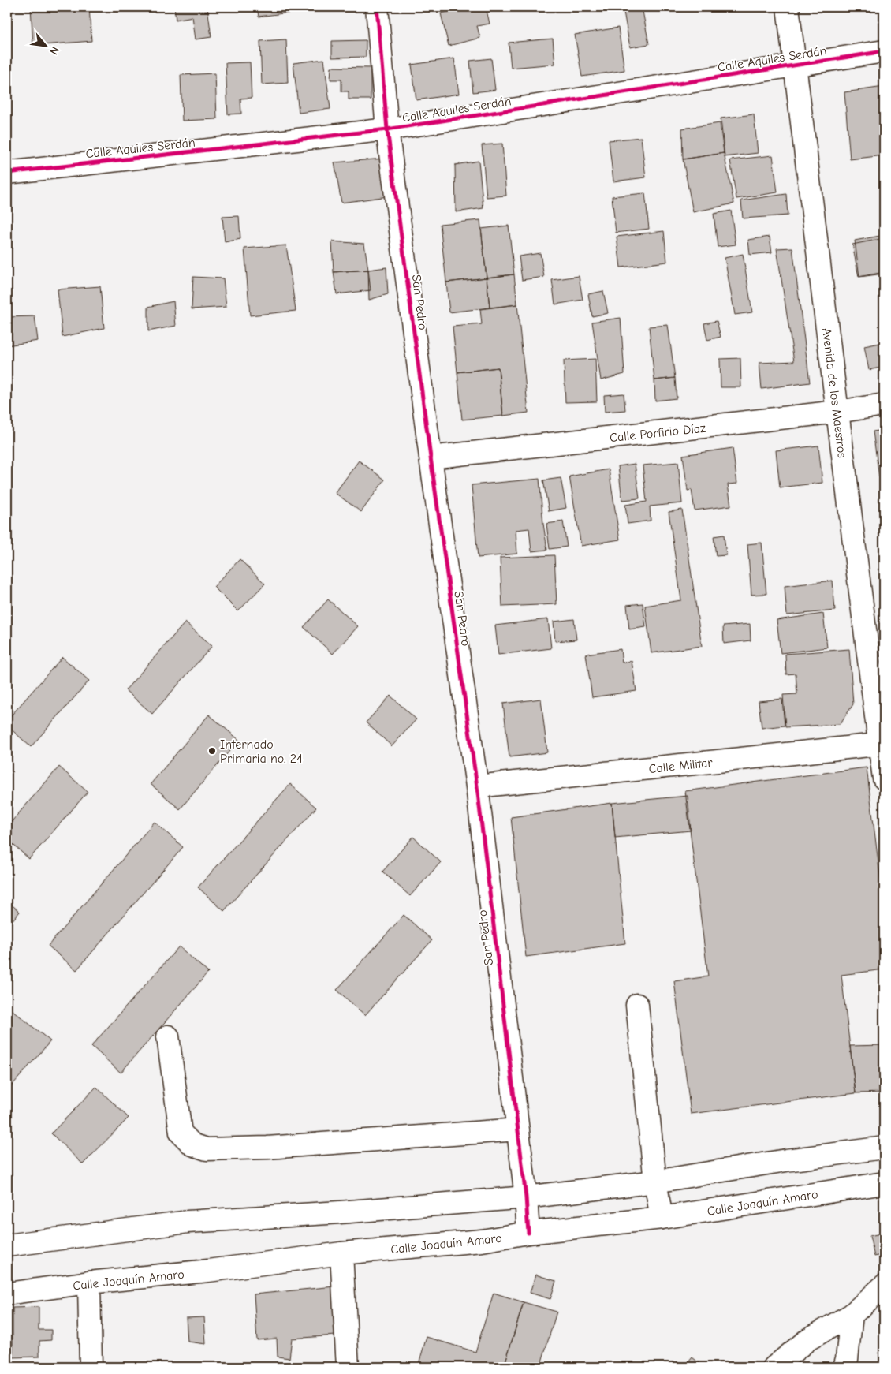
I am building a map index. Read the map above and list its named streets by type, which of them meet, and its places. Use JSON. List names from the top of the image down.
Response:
{
  "streets": {
    "street": [
      "Calle Aquiles Serdán",
      "San Pedro",
      "Avenida de los Maestros",
      "Calle Porfirio Díaz",
      "Calle Militar",
      "Calle Joaquín Amaro"
    ]
  },
  "crossings": [
    ["Calle Aquiles Serdán", "San Pedro"],
    ["Calle Aquiles Serdán", "Avenida de los Maestros"],
    ["San Pedro", "Calle Porfirio Díaz"],
    ["San Pedro", "Calle Militar"],
    ["San Pedro", "Calle Joaquín Amaro"],
    ["Avenida de los Maestros", "Calle Porfirio Díaz"],
    ["Avenida de los Maestros", "Calle Militar"]
  ],
  "places": ["Internado Primaria no. 24"],
  "north": "bottom right"
}
